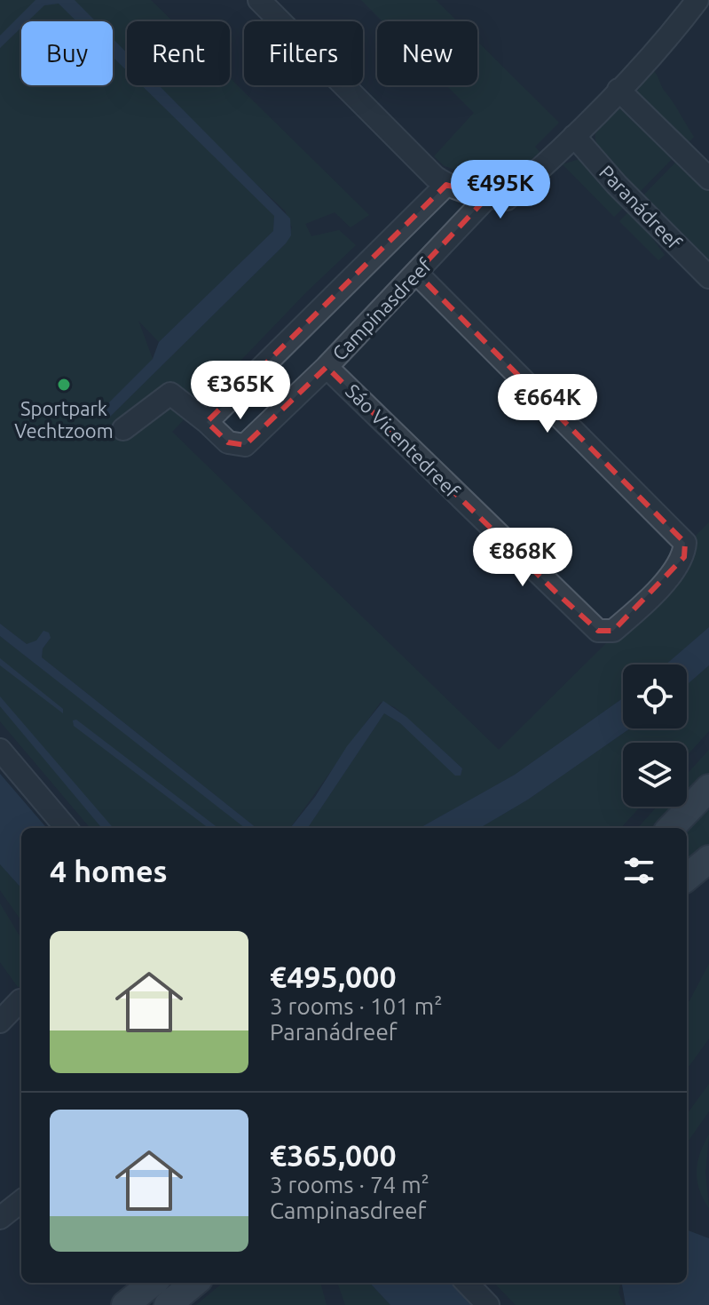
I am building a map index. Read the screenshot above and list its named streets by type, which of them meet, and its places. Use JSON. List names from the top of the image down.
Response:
{
  "streets": {
    "street": ["Paranádreef", "Campinasdreef", "Sáo Vicentedreef"]
  },
  "crossings": [
    ["Campinasdreef", "Sáo Vicentedreef"]
  ],
  "places": ["Sportpark Vechtzoom"],
  "page": {
    "chip": [
      "Buy",
      "Rent",
      "Filters",
      "New"
    ],
    "price": [
      "€495K",
      "€365K",
      "€664K",
      "€868K"
    ],
    "heading": "4 homes",
    "list": [
      {
        "name": "€495,000",
        "note": "3 rooms · 101 m² · Paranádreef"
      },
      {
        "name": "€365,000",
        "note": "3 rooms · 74 m² · Campinasdreef"
      }
    ]
  }
}
